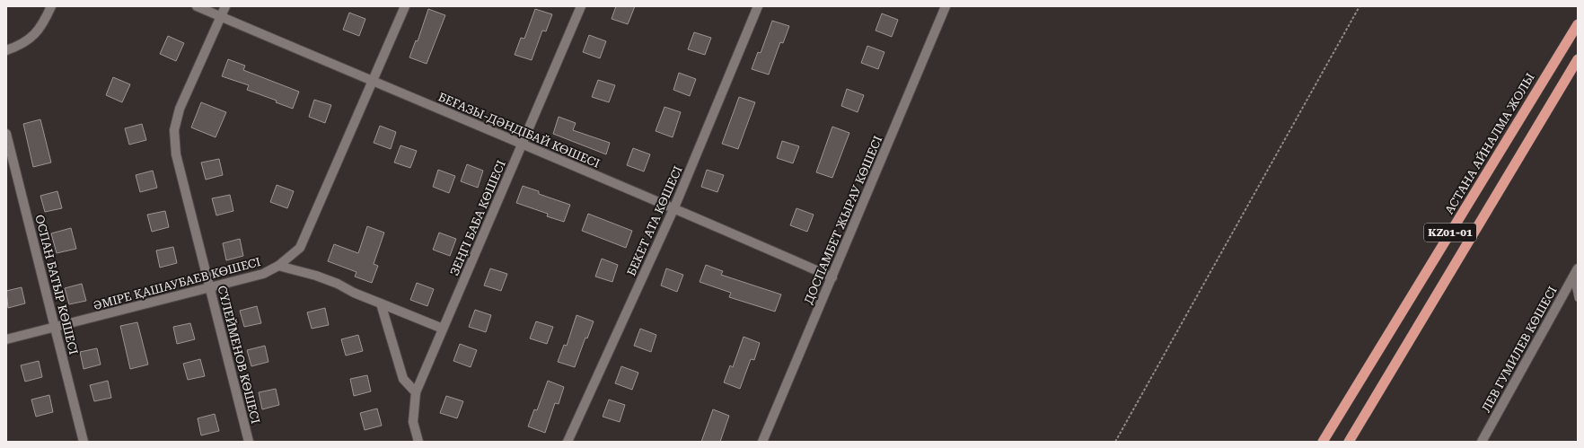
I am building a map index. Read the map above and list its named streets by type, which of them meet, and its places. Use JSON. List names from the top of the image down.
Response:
{
  "streets": {
    "highway": ["АСТАНА АЙНАЛМА ЖОЛЫ", "KZ01-01"],
    "street": [
      "БЕҒАЗЫ-ДӘНДІБАЙ КӨШЕСІ",
      "ЗЕҢГІ БАБА КӨШЕСІ",
      "ДОСПАМБЕТ ЖЫРАУ КӨШЕСІ",
      "БЕКЕТ АТА КӨШЕСІ",
      "ӘМІРЕ ҚАШАУБАЕВ КӨШЕСІ",
      "ОСПАН БАТЫР КӨШЕСІ",
      "ЛЕВ ГУМИЛЕВ КӨШЕСІ",
      "СҮЛЕЙМЕНОВ КӨШЕСІ"
    ]
  },
  "crossings": [
    ["БЕҒАЗЫ-ДӘНДІБАЙ КӨШЕСІ", "ЗЕҢГІ БАБА КӨШЕСІ"],
    ["БЕҒАЗЫ-ДӘНДІБАЙ КӨШЕСІ", "ДОСПАМБЕТ ЖЫРАУ КӨШЕСІ"],
    ["БЕҒАЗЫ-ДӘНДІБАЙ КӨШЕСІ", "БЕКЕТ АТА КӨШЕСІ"],
    ["БЕҒАЗЫ-ДӘНДІБАЙ КӨШЕСІ", "ӘМІРЕ ҚАШАУБАЕВ КӨШЕСІ"],
    ["БЕҒАЗЫ-ДӘНДІБАЙ КӨШЕСІ", "СҮЛЕЙМЕНОВ КӨШЕСІ"],
    ["ӘМІРЕ ҚАШАУБАЕВ КӨШЕСІ", "ОСПАН БАТЫР КӨШЕСІ"],
    ["ӘМІРЕ ҚАШАУБАЕВ КӨШЕСІ", "СҮЛЕЙМЕНОВ КӨШЕСІ"]
  ]
}
